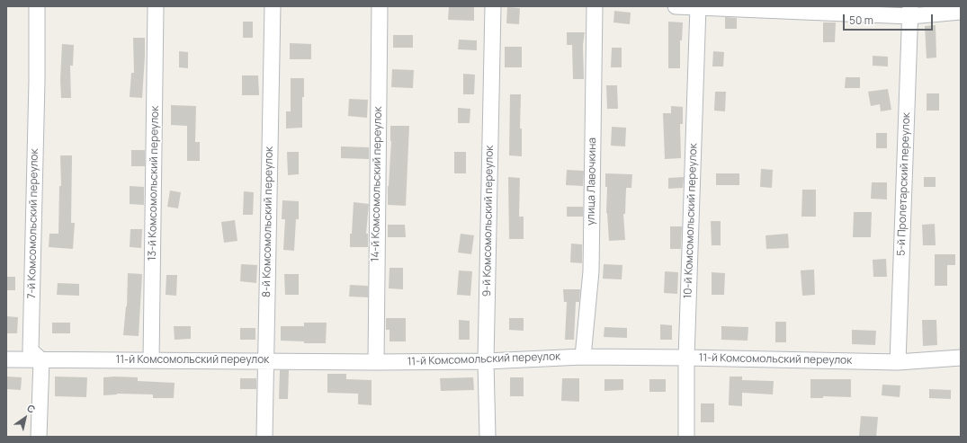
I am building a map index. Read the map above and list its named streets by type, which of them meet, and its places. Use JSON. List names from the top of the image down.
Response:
{
  "streets": {
    "street": [
      "улица Лавочкина",
      "13-й Комсомольский переулок",
      "14-й Комсомольский переулок",
      "5-й Пролетарский переулок",
      "9-й Комсомольский переулок",
      "10-й Комсомольский переулок",
      "8-й Комсомольский переулок",
      "7-й Комсомольский переулок",
      "11-й Комсомольский переулок"
    ]
  },
  "crossings": [
    ["улица Лавочкина", "11-й Комсомольский переулок"],
    ["13-й Комсомольский переулок", "11-й Комсомольский переулок"],
    ["14-й Комсомольский переулок", "11-й Комсомольский переулок"],
    ["5-й Пролетарский переулок", "11-й Комсомольский переулок"],
    ["9-й Комсомольский переулок", "11-й Комсомольский переулок"],
    ["10-й Комсомольский переулок", "11-й Комсомольский переулок"],
    ["8-й Комсомольский переулок", "11-й Комсомольский переулок"],
    ["7-й Комсомольский переулок", "11-й Комсомольский переулок"]
  ],
  "scale_bar": "50 m",
  "north": "top right"
}
